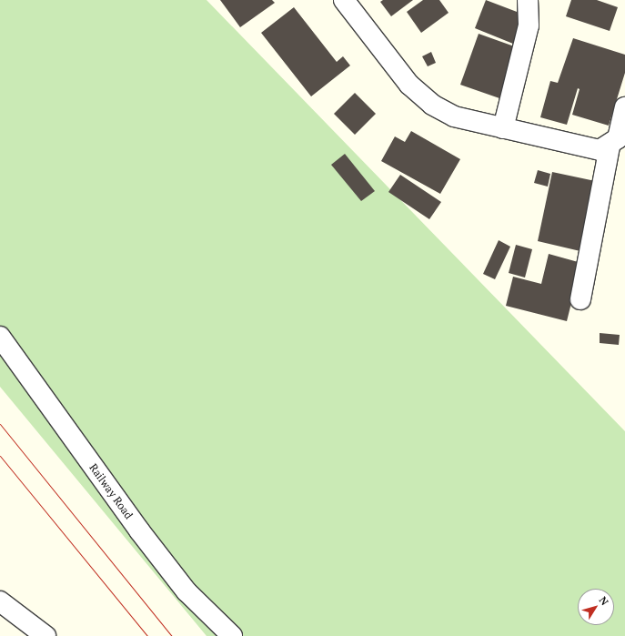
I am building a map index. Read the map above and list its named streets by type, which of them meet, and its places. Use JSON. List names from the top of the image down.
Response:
{
  "streets": {
    "street": ["Railway Road"]
  },
  "north": "top right"
}
